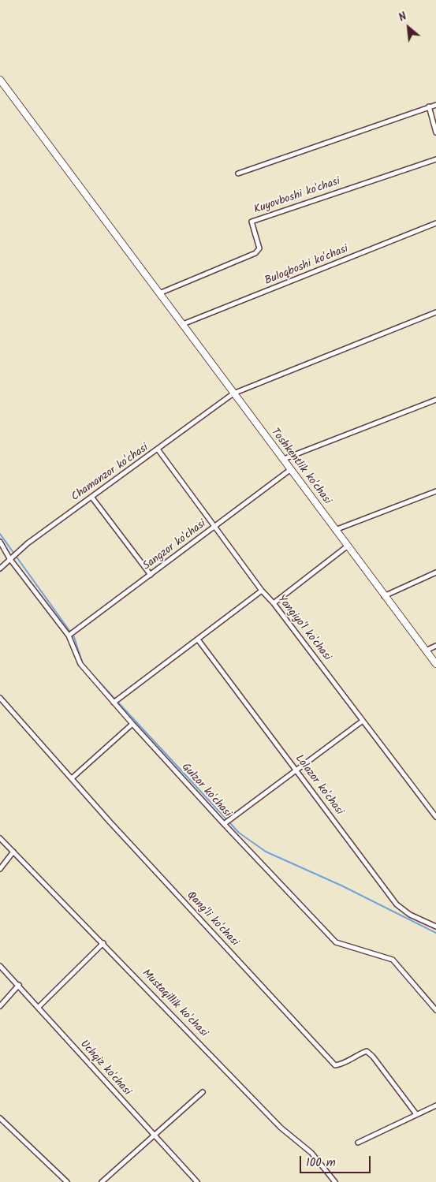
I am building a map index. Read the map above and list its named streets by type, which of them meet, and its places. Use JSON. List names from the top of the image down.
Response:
{
  "streets": {
    "main road": ["Toshkentlik ko'chasi"],
    "street": [
      "Kuyovboshi ko'chasi",
      "Buloqboshi ko'chasi",
      "Chamanzor ko'chasi",
      "Sangzor ko'chasi",
      "Yangiyo'l ko'chasi",
      "Lolazor ko'chasi",
      "Gulzor ko'chasi",
      "Qang'li ko'chasi",
      "Mustaqillik ko'chasi",
      "Uchqiz ko'chasi"
    ]
  },
  "crossings": [
    ["Kuyovboshi ko'chasi", "Toshkentlik ko'chasi"],
    ["Buloqboshi ko'chasi", "Toshkentlik ko'chasi"],
    ["Toshkentlik ko'chasi", "Chamanzor ko'chasi"],
    ["Toshkentlik ko'chasi", "Sangzor ko'chasi"],
    ["Chamanzor ko'chasi", "Yangiyo'l ko'chasi"],
    ["Chamanzor ko'chasi", "Gulzor ko'chasi"],
    ["Sangzor ko'chasi", "Yangiyo'l ko'chasi"],
    ["Sangzor ko'chasi", "Gulzor ko'chasi"]
  ],
  "scale_bar": "100 m",
  "north": "top left"
}
